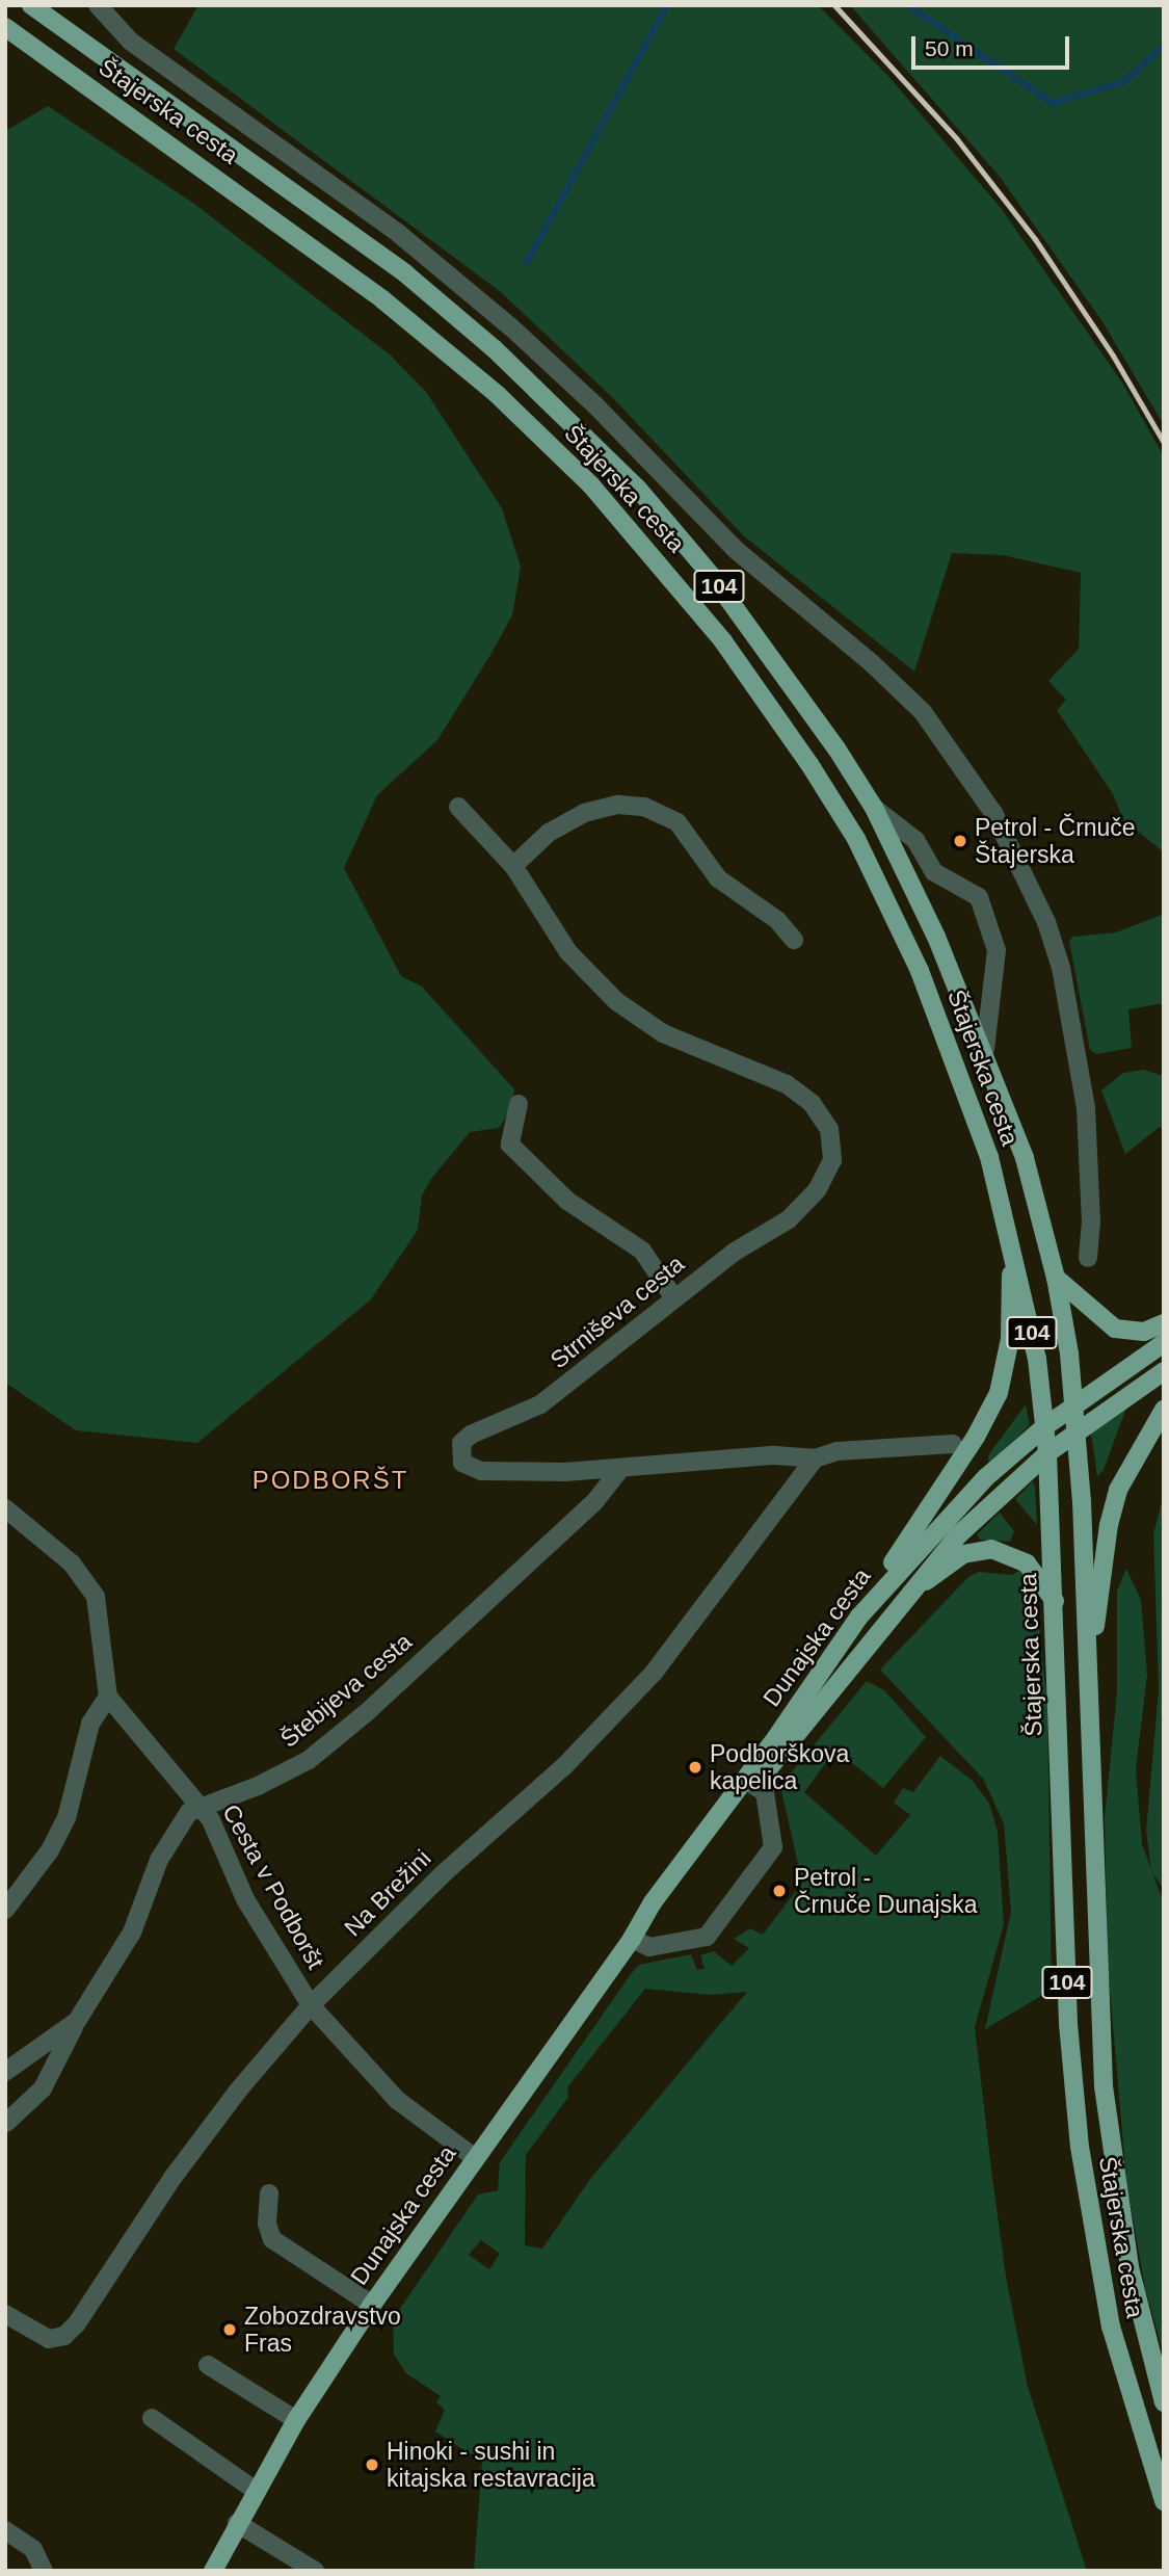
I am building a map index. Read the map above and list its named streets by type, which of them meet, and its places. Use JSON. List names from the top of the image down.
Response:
{
  "streets": {
    "main road": ["Štajerska cesta", "104", "Dunajska cesta"],
    "street": [
      "Strniševa cesta",
      "Štebijeva cesta",
      "Cesta v Podboršt",
      "Na Brežini"
    ]
  },
  "crossings": [
    ["Štajerska cesta", "Dunajska cesta"],
    ["Strniševa cesta", "Štebijeva cesta"],
    ["Strniševa cesta", "Na Brežini"],
    ["Dunajska cesta", "Cesta v Podboršt"],
    ["Štebijeva cesta", "Cesta v Podboršt"],
    ["Cesta v Podboršt", "Na Brežini"]
  ],
  "districts": ["PODBORŠT"],
  "places": [
    "Petrol - Črnuče Štajerska",
    "Podborškova kapelica",
    "Petrol - Črnuče Dunajska",
    "Zobozdravstvo Fras",
    "Hinoki - sushi in kitajska restavracija"
  ],
  "scale_bar": "50 m"
}
